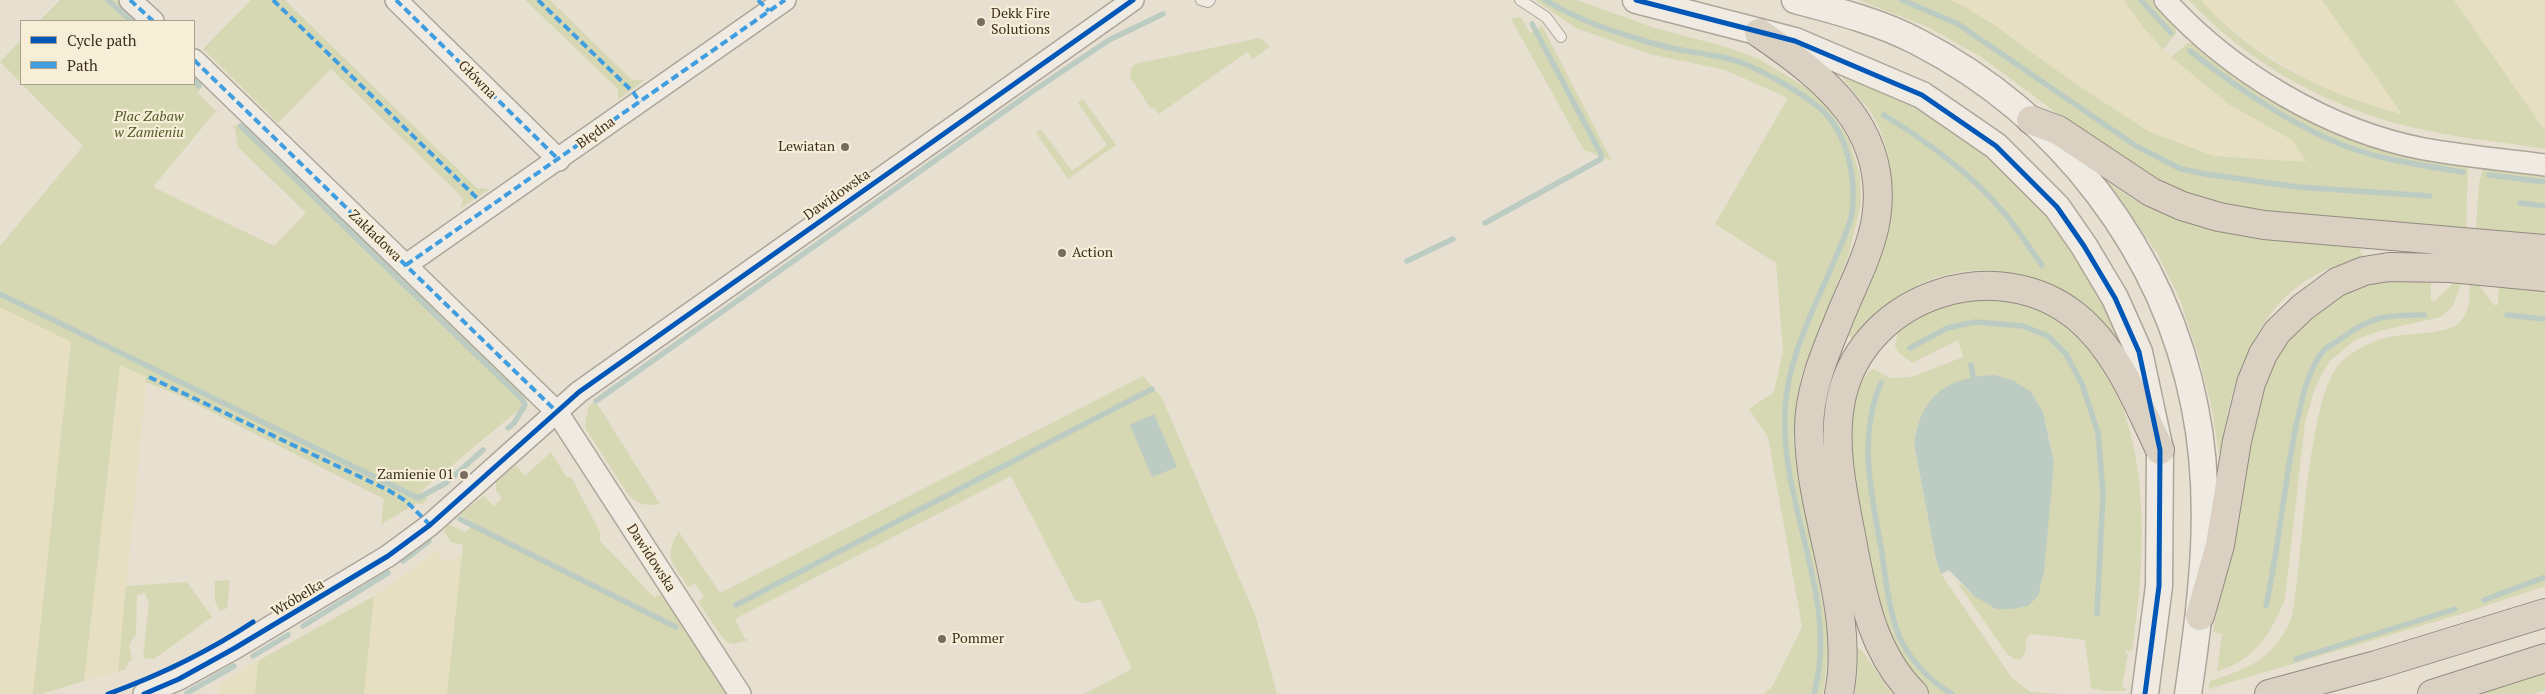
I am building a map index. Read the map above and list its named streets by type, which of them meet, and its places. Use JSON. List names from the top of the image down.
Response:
{
  "streets": {
    "street": [
      "Główna",
      "Błędna",
      "Dawidowska",
      "Zakładowa",
      "Wróbelka"
    ]
  },
  "crossings": [
    ["Główna", "Błędna"],
    ["Błędna", "Zakładowa"],
    ["Dawidowska", "Zakładowa"],
    ["Dawidowska", "Wróbelka"],
    ["Zakładowa", "Wróbelka"]
  ],
  "parks": ["Plac Zabaw w Zamieniu"],
  "places": [
    "Dekk Fire Solutions",
    "Lewiatan",
    "Action",
    "Zamienie 01",
    "Pommer"
  ],
  "legend": ["Cycle path", "Path"]
}
